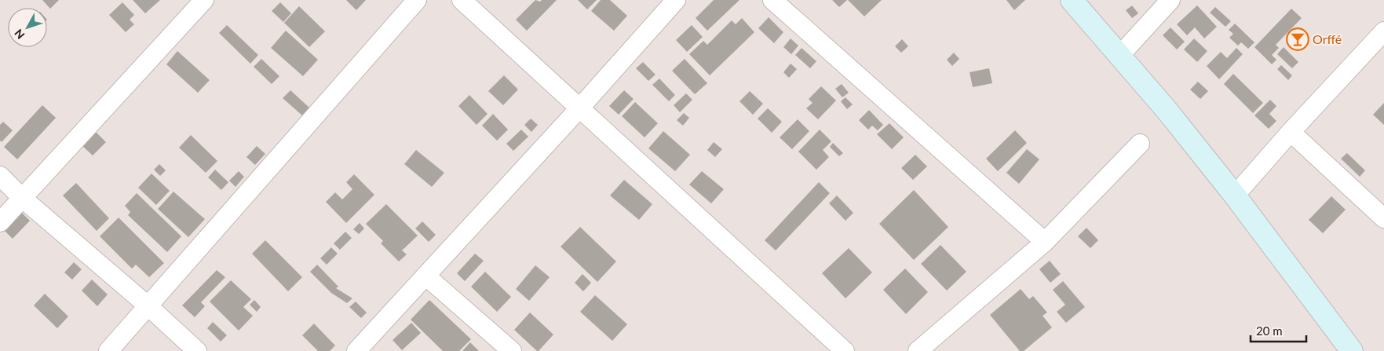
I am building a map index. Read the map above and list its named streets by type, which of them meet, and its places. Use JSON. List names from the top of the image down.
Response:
{
  "places": {
    "bar": ["Orffé"]
  },
  "scale_bar": "20 m",
  "north": "bottom left"
}
